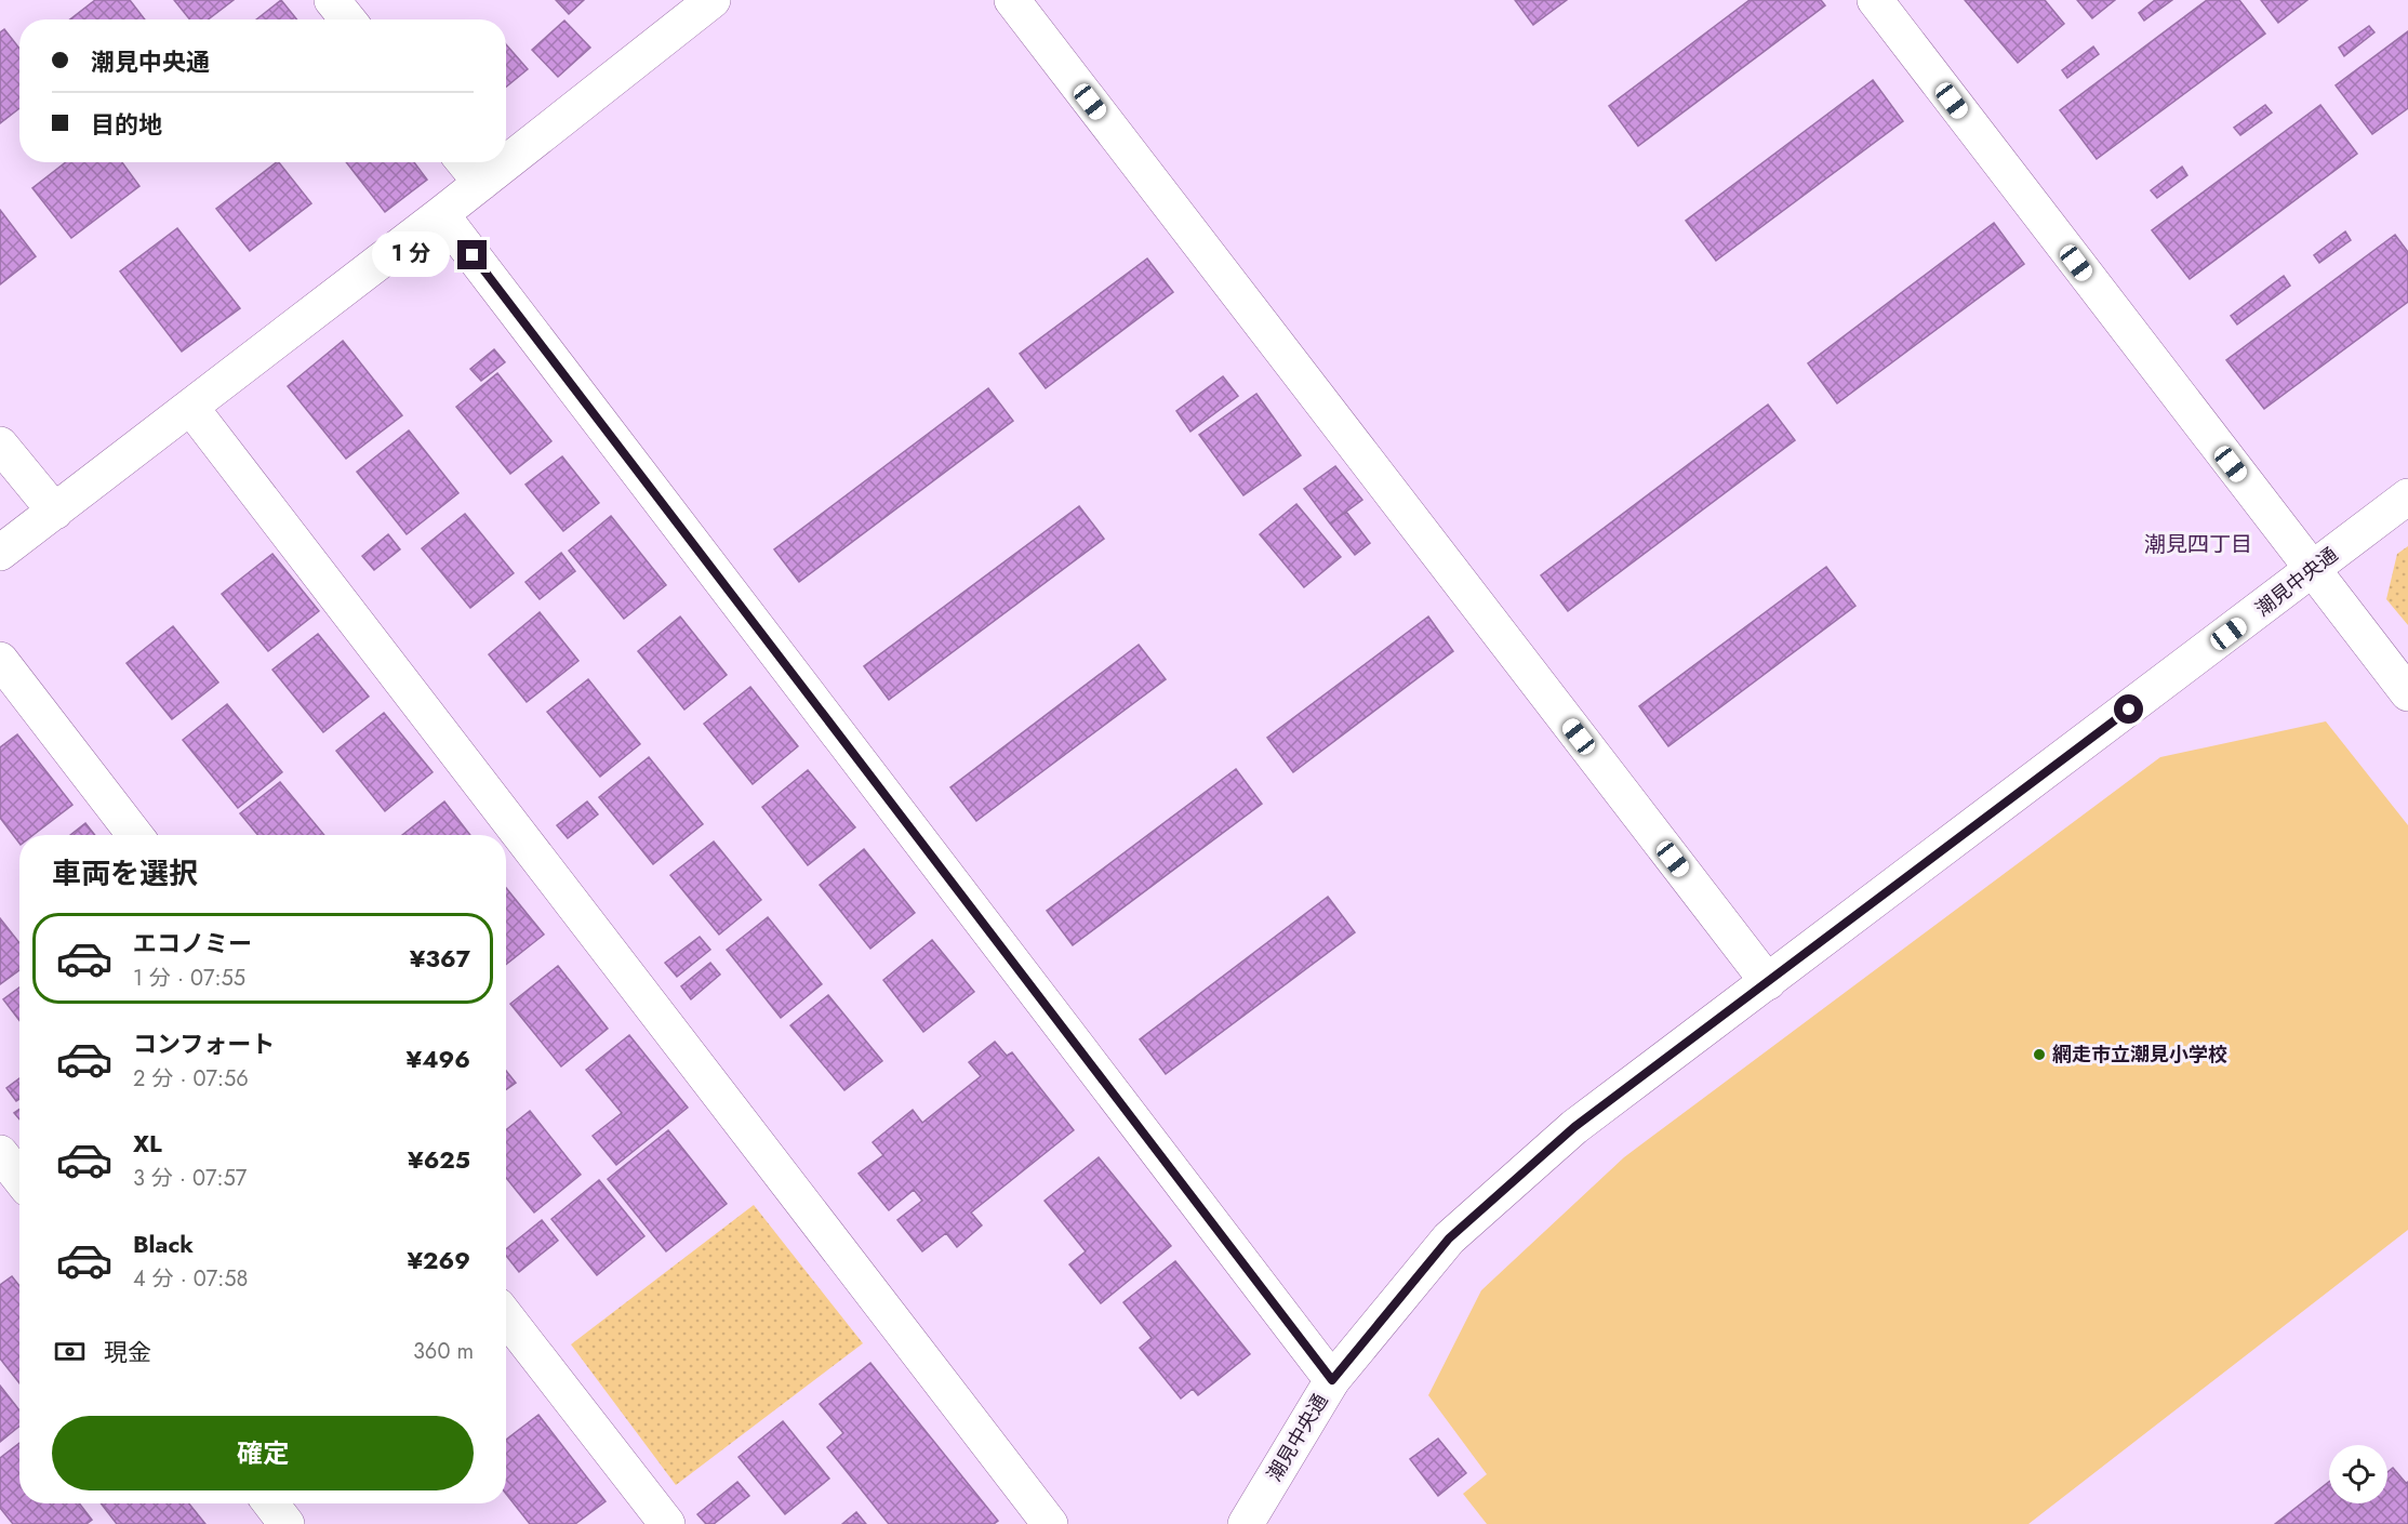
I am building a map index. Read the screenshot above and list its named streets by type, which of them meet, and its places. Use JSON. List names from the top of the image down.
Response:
{
  "streets": {
    "street": ["潮見中央通"]
  },
  "districts": ["潮見四丁目"],
  "places": ["網走市立潮見小学校"],
  "page": {
    "banner": ["潮見中央通", "目的地"],
    "bubble": "1 分",
    "heading": "車両を選択",
    "list": [
      {
        "name": "エコノミー",
        "note": "1 分 · 07:55",
        "value": "¥367"
      },
      {
        "name": "コンフォート",
        "note": "2 分 · 07:56",
        "value": "¥496"
      },
      {
        "name": "XL",
        "note": "3 分 · 07:57",
        "value": "¥625"
      },
      {
        "name": "Black",
        "note": "4 分 · 07:58",
        "value": "¥269"
      }
    ],
    "pay": ["現金", "360 m"],
    "buttons": "確定"
  }
}
